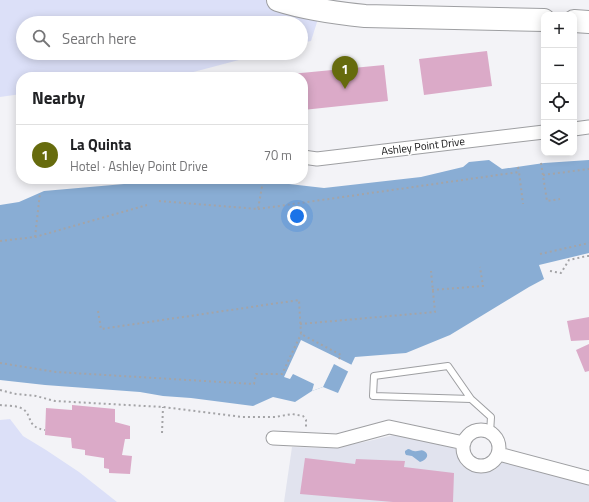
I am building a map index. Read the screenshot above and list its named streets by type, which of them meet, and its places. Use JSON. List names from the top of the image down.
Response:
{
  "streets": {
    "street": ["Ashley Point Drive"]
  },
  "page": {
    "map_buttons": ["+", "−"],
    "search": "Search here",
    "pins": "1",
    "heading": "Nearby",
    "list": [
      {
        "mark": "1",
        "name": "La Quinta",
        "note": "Hotel · Ashley Point Drive",
        "value": "70 m"
      }
    ]
  }
}
